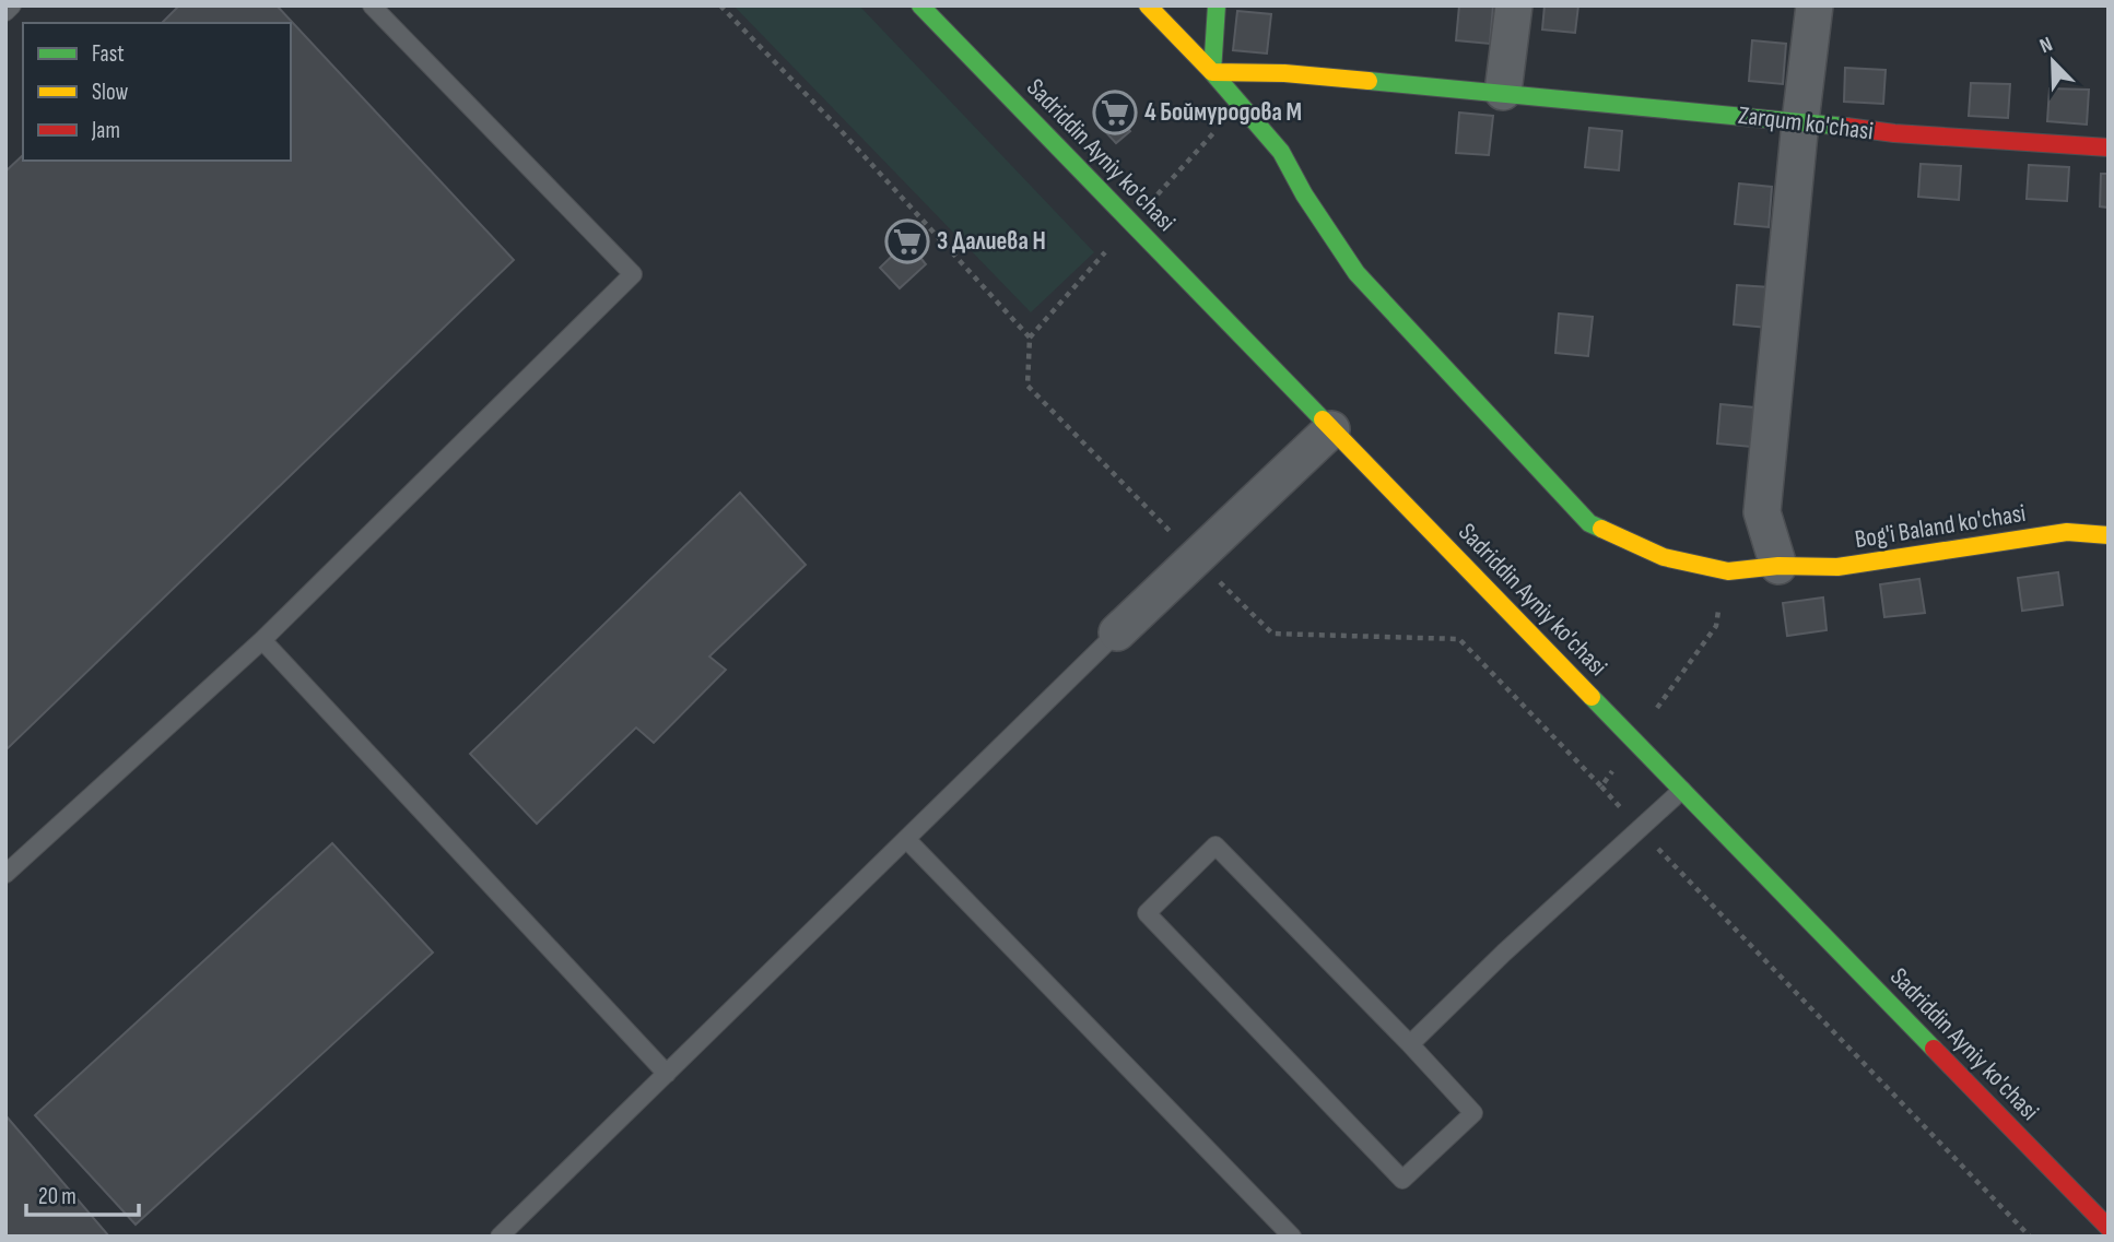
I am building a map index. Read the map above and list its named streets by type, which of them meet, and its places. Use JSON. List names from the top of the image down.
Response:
{
  "streets": {
    "street": ["Zarqum ko'chasi", "Sadriddin Ayniy ko'chasi", "Bog'i Baland ko'chasi"]
  },
  "crossings": [
    ["Zarqum ko'chasi", "Bog'i Baland ko'chasi"]
  ],
  "places": {
    "supermarket": ["4 Боймуродова М", "3 Далиева Н"]
  },
  "legend": ["Fast", "Slow", "Jam"],
  "scale_bar": "20 m",
  "north": "top left"
}
